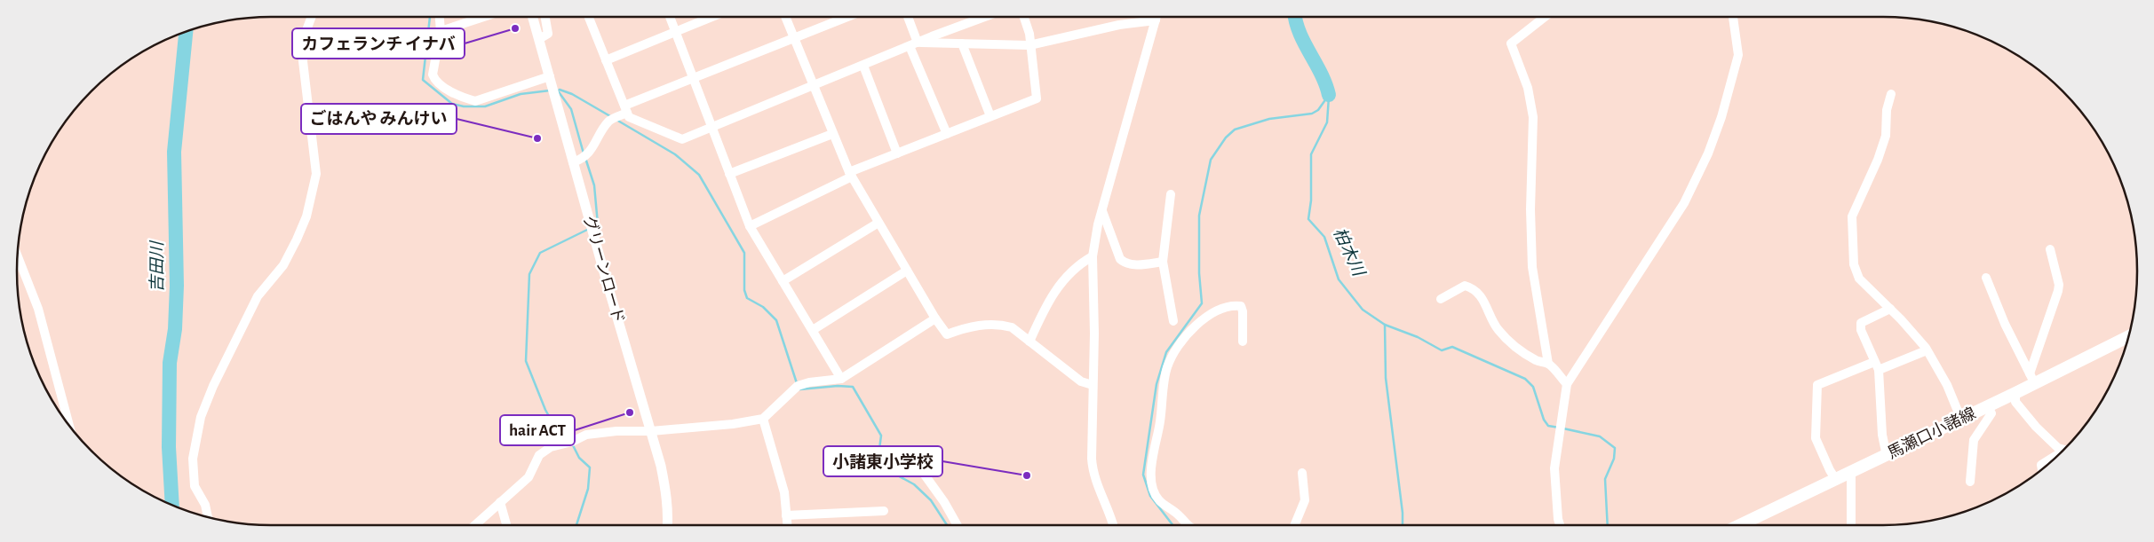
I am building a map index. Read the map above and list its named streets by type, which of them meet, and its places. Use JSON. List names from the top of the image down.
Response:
{
  "streets": {
    "main road": ["馬瀬口小諸線"],
    "street": ["グリーンロード"]
  },
  "water": ["柏木川", "吉田川"],
  "places": [
    "カフェランチ イナバ",
    "ごはんや みんけい",
    "hair ACT",
    "小諸東小学校"
  ]
}
